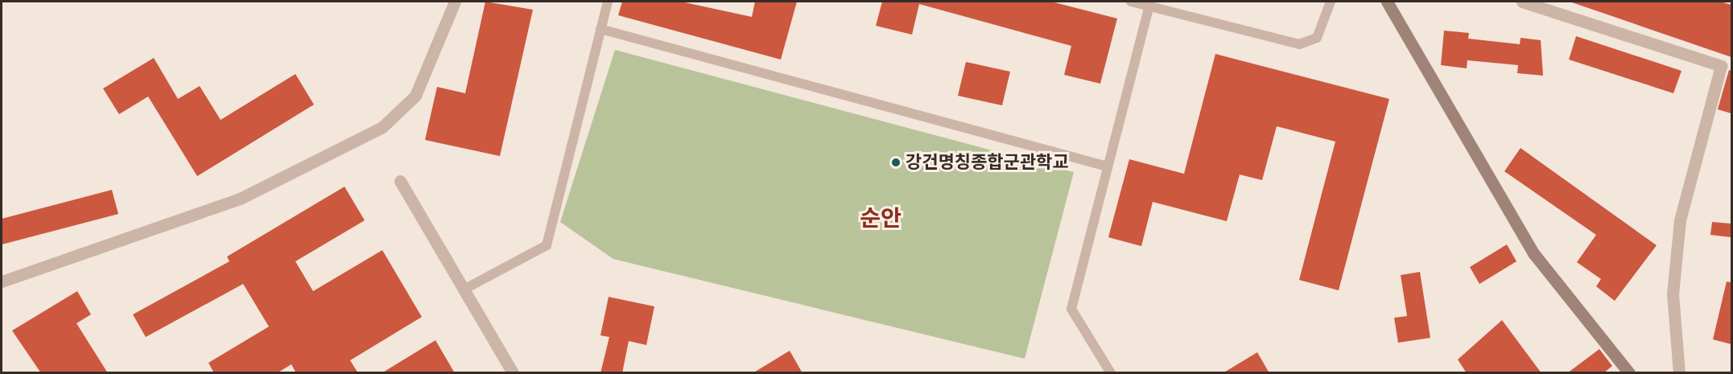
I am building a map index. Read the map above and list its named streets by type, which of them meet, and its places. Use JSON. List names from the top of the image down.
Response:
{
  "districts": ["순안"],
  "places": ["강건명칭종합군관학교"]
}
